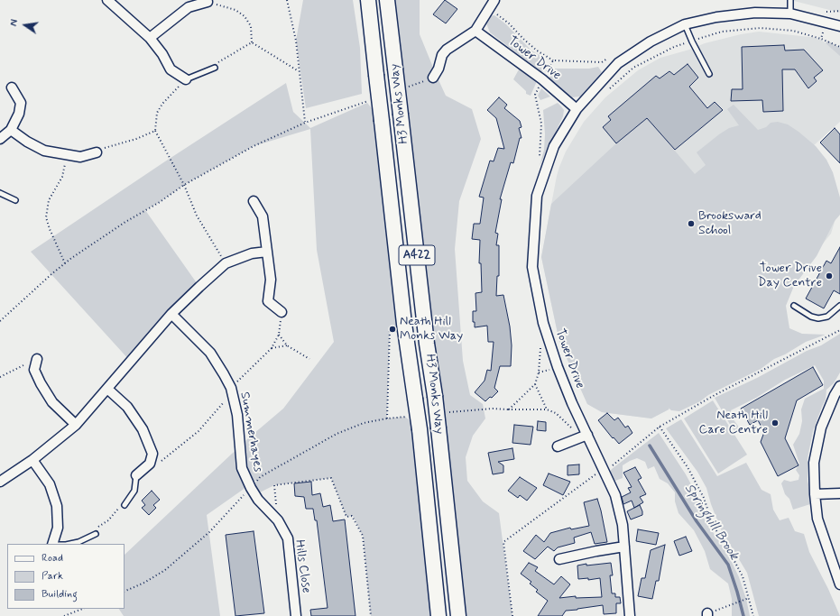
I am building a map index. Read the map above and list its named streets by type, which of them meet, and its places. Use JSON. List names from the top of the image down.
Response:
{
  "streets": {
    "main road": ["H3 Monks Way", "A422"],
    "street": ["Tower Drive", "Summerhayes", "Hills Close"]
  },
  "crossings": [
    ["Summerhayes", "Hills Close"]
  ],
  "water": ["Springhill Brook"],
  "places": [
    "Brooksward School",
    "Tower Drive Day Centre",
    "Neath Hill Monks Way",
    "Neath Hill Care Centre"
  ],
  "legend": ["Road", "Park", "Building"],
  "north": "left"
}
